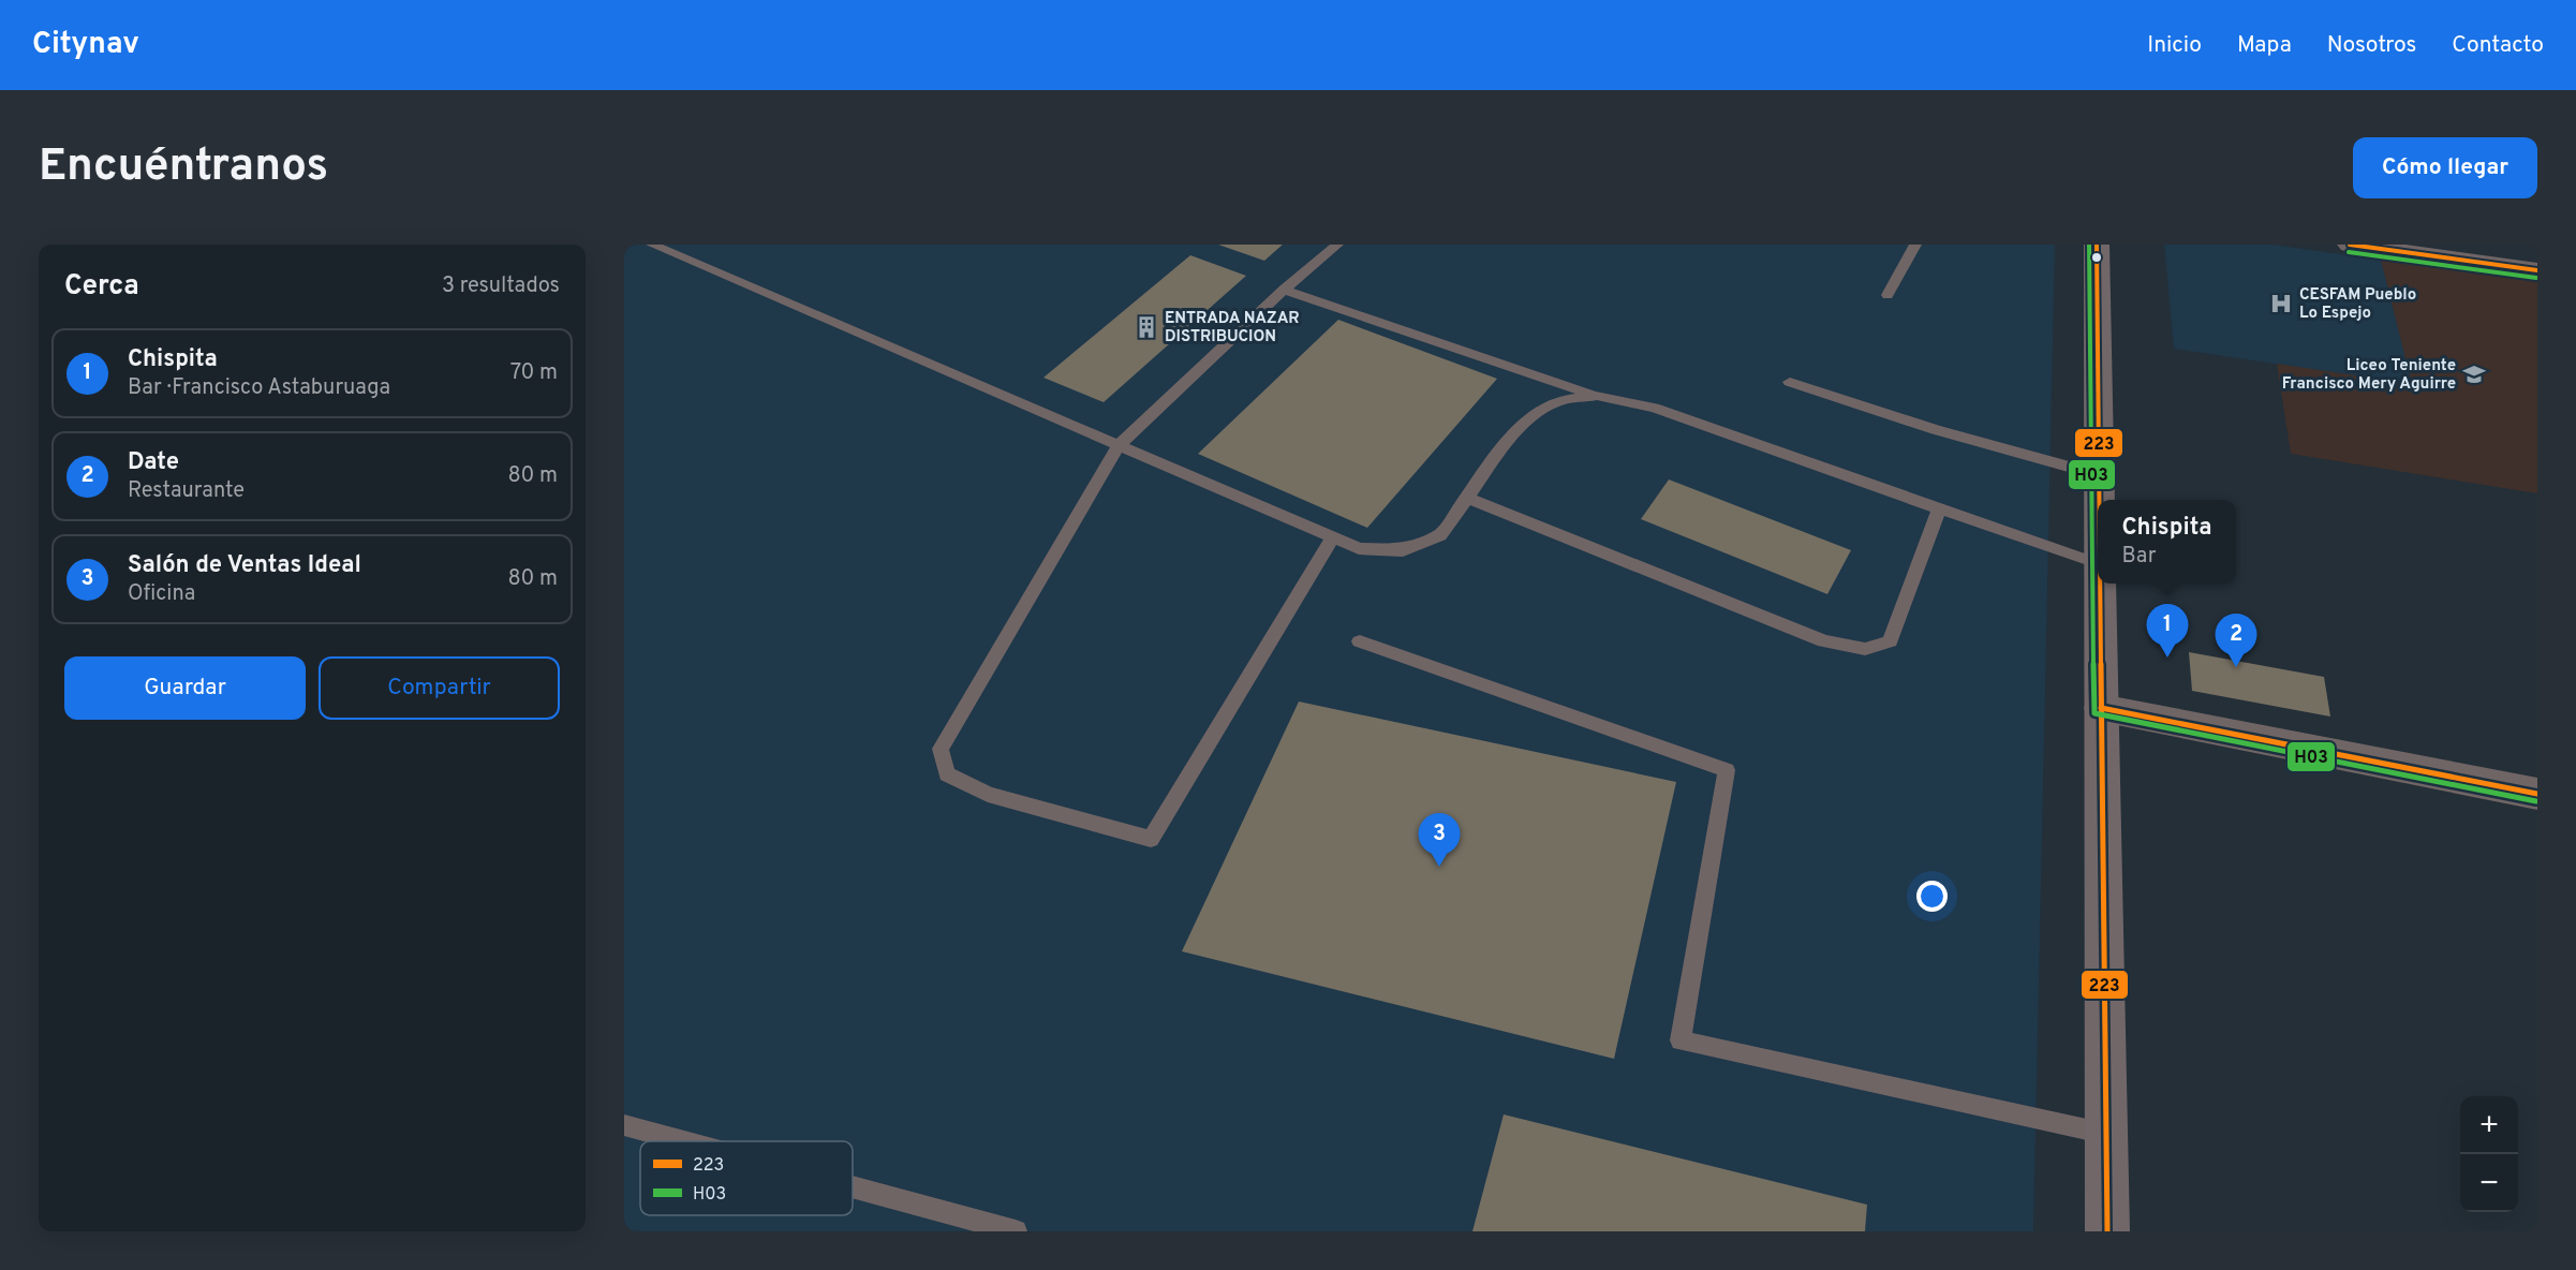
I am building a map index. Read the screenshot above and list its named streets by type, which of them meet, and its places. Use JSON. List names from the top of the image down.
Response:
{
  "places": {
    "hospital": ["CESFAM Pueblo Lo Espejo"],
    "building": ["ENTRADA NAZAR DISTRIBUCION"],
    "school or university": ["Liceo Teniente Francisco Mery Aguirre"]
  },
  "lines": ["transit line 223", "transit line H03"],
  "legend": ["223", "H03"],
  "page": {
    "header": "Citynav",
    "nav": [
      "Inicio",
      "Mapa",
      "Nosotros",
      "Contacto"
    ],
    "buttons": [
      "Cómo llegar",
      ["Guardar", "Compartir"]
    ],
    "title": "Encuéntranos",
    "heading": ["Cerca", "3 resultados"],
    "list": [
      {
        "mark": "1",
        "name": "Chispita",
        "note": "Bar · Francisco Astaburuaga",
        "value": "70 m"
      },
      {
        "mark": "2",
        "name": "Date",
        "note": "Restaurante",
        "value": "80 m"
      },
      {
        "mark": "3",
        "name": "Salón de Ventas Ideal",
        "note": "Oficina",
        "value": "80 m"
      }
    ],
    "popup": ["Chispita", "Bar"],
    "pins": ["1", "2", "3"],
    "map_buttons": ["+", "−"]
  }
}
